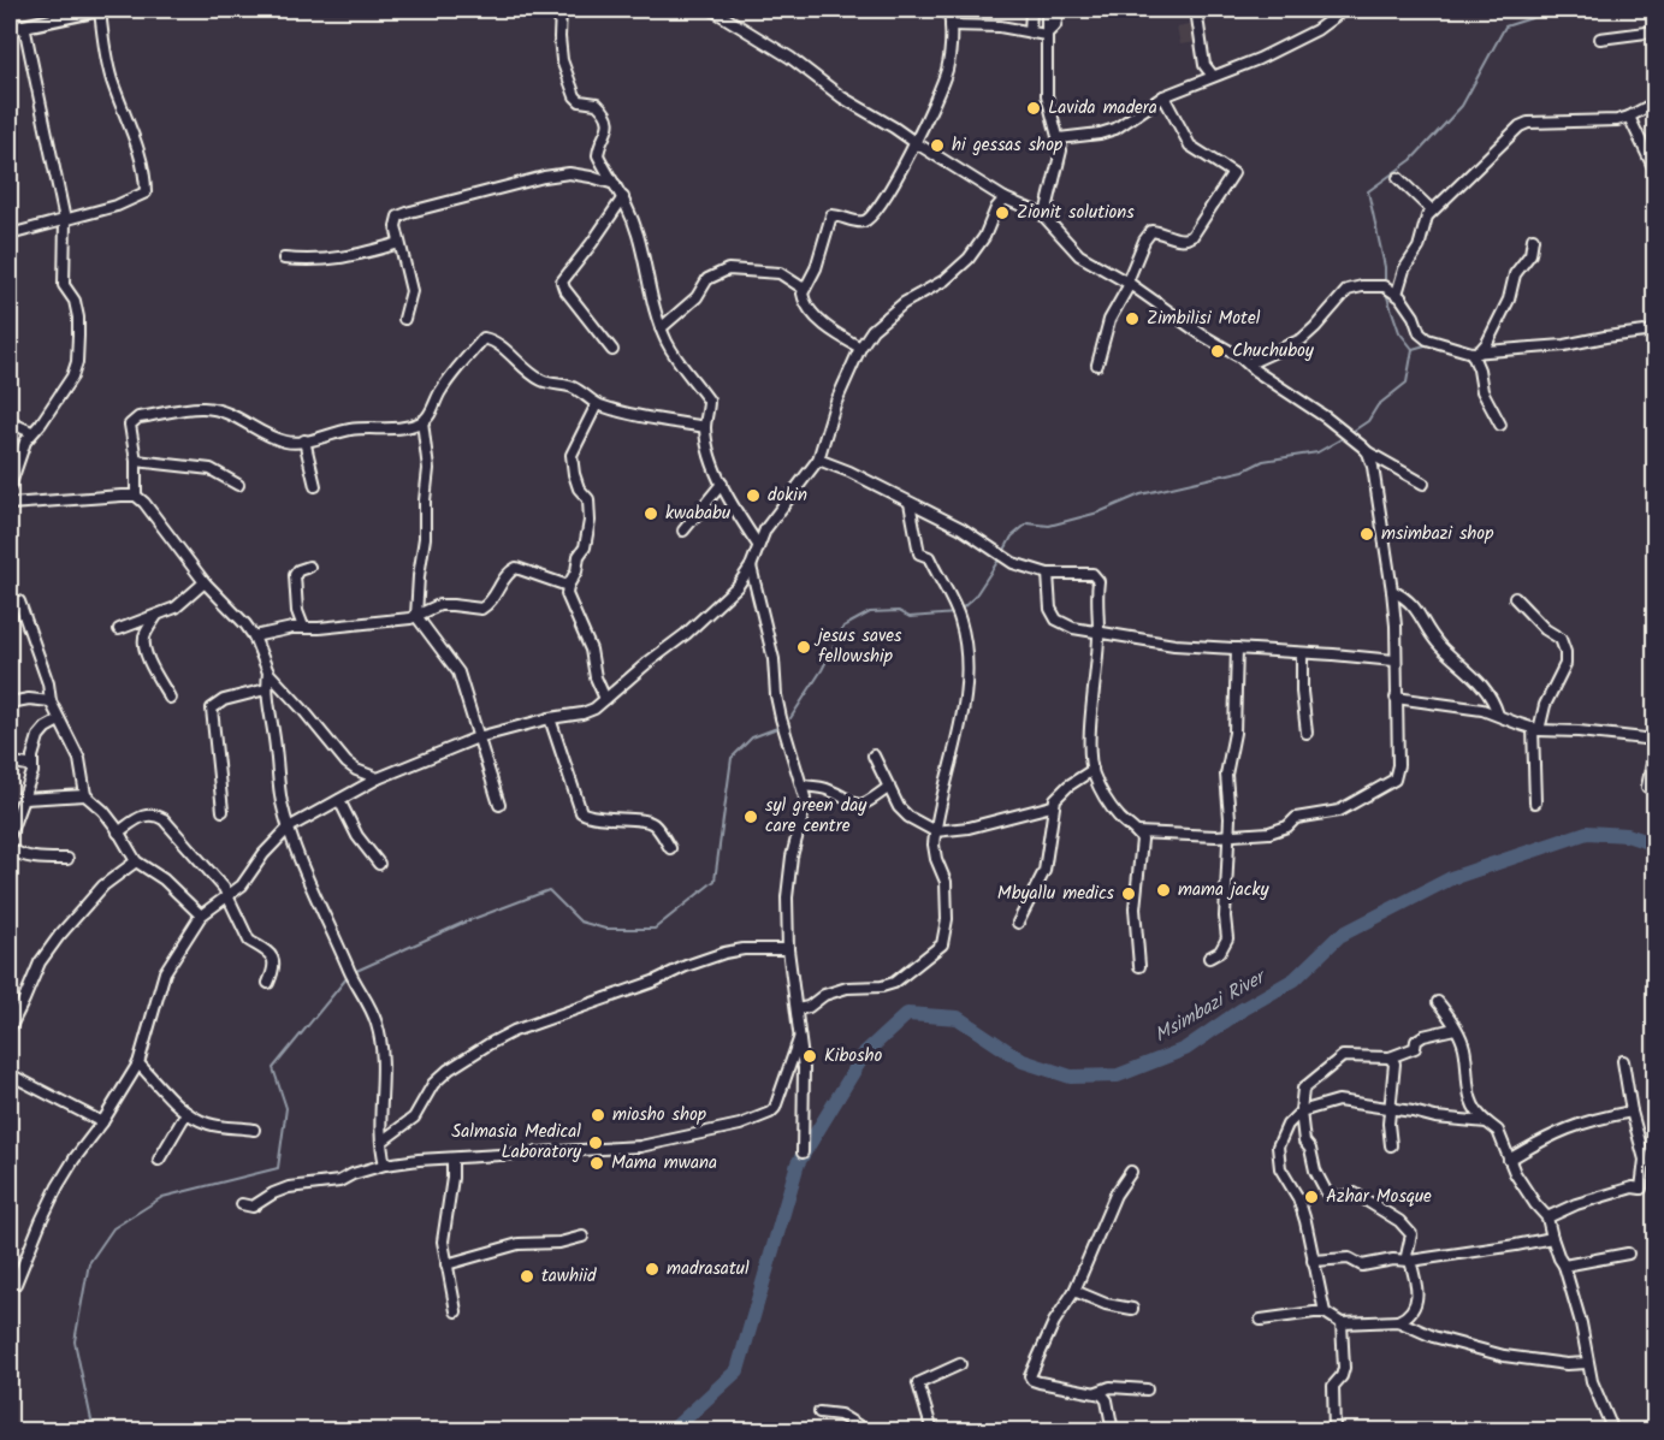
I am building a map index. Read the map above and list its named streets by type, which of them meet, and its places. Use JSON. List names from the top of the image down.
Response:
{
  "water": ["Msimbazi River"],
  "places": [
    "Lavida madera",
    "hi gessas shop",
    "Zionit solutions",
    "Zimbilisi Motel",
    "Chuchuboy",
    "dokin",
    "kwababu",
    "msimbazi shop",
    "jesus saves fellowship",
    "syl green day care centre",
    "mama jacky",
    "Mbyallu medics",
    "Kibosho",
    "miosho shop",
    "Salmasia Medical Laboratory",
    "Mama mwana",
    "Azhar Mosque",
    "madrasatul",
    "tawhiid"
  ]
}
